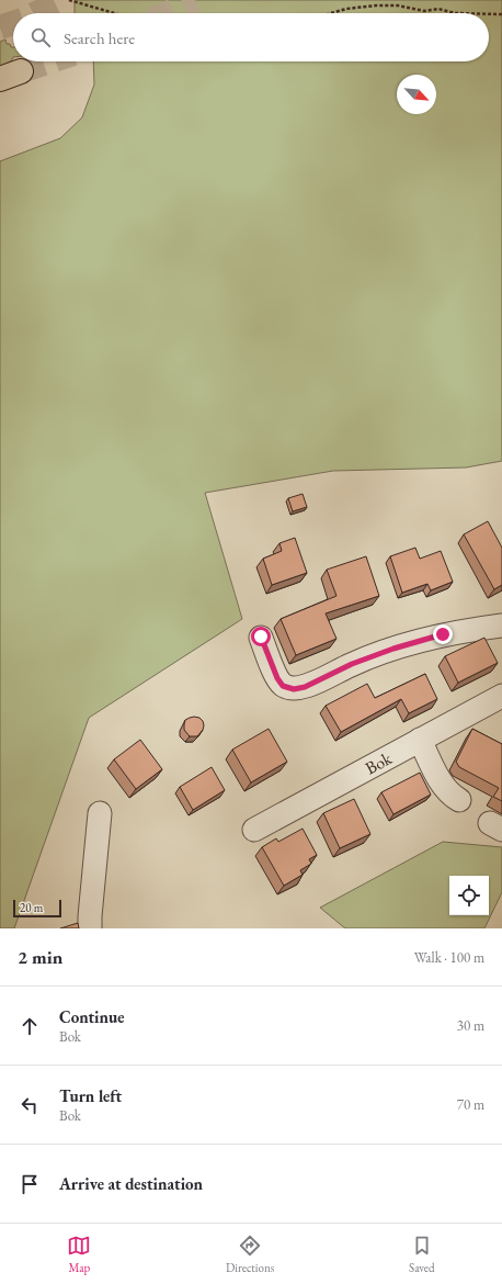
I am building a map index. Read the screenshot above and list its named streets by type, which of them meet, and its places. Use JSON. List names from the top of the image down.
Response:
{
  "streets": {
    "street": ["Bok"]
  },
  "scale_bar": "20 m",
  "north": "bottom right",
  "page": {
    "search": "Search here",
    "scale": "20 m",
    "heading": ["2 min", "Walk · 100 m"],
    "list": [
      ["Continue", "Bok", "30 m"],
      ["Turn left", "Bok", "70 m"],
      "Arrive at destination"
    ],
    "nav": ["Map", "Directions", "Saved"]
  }
}
